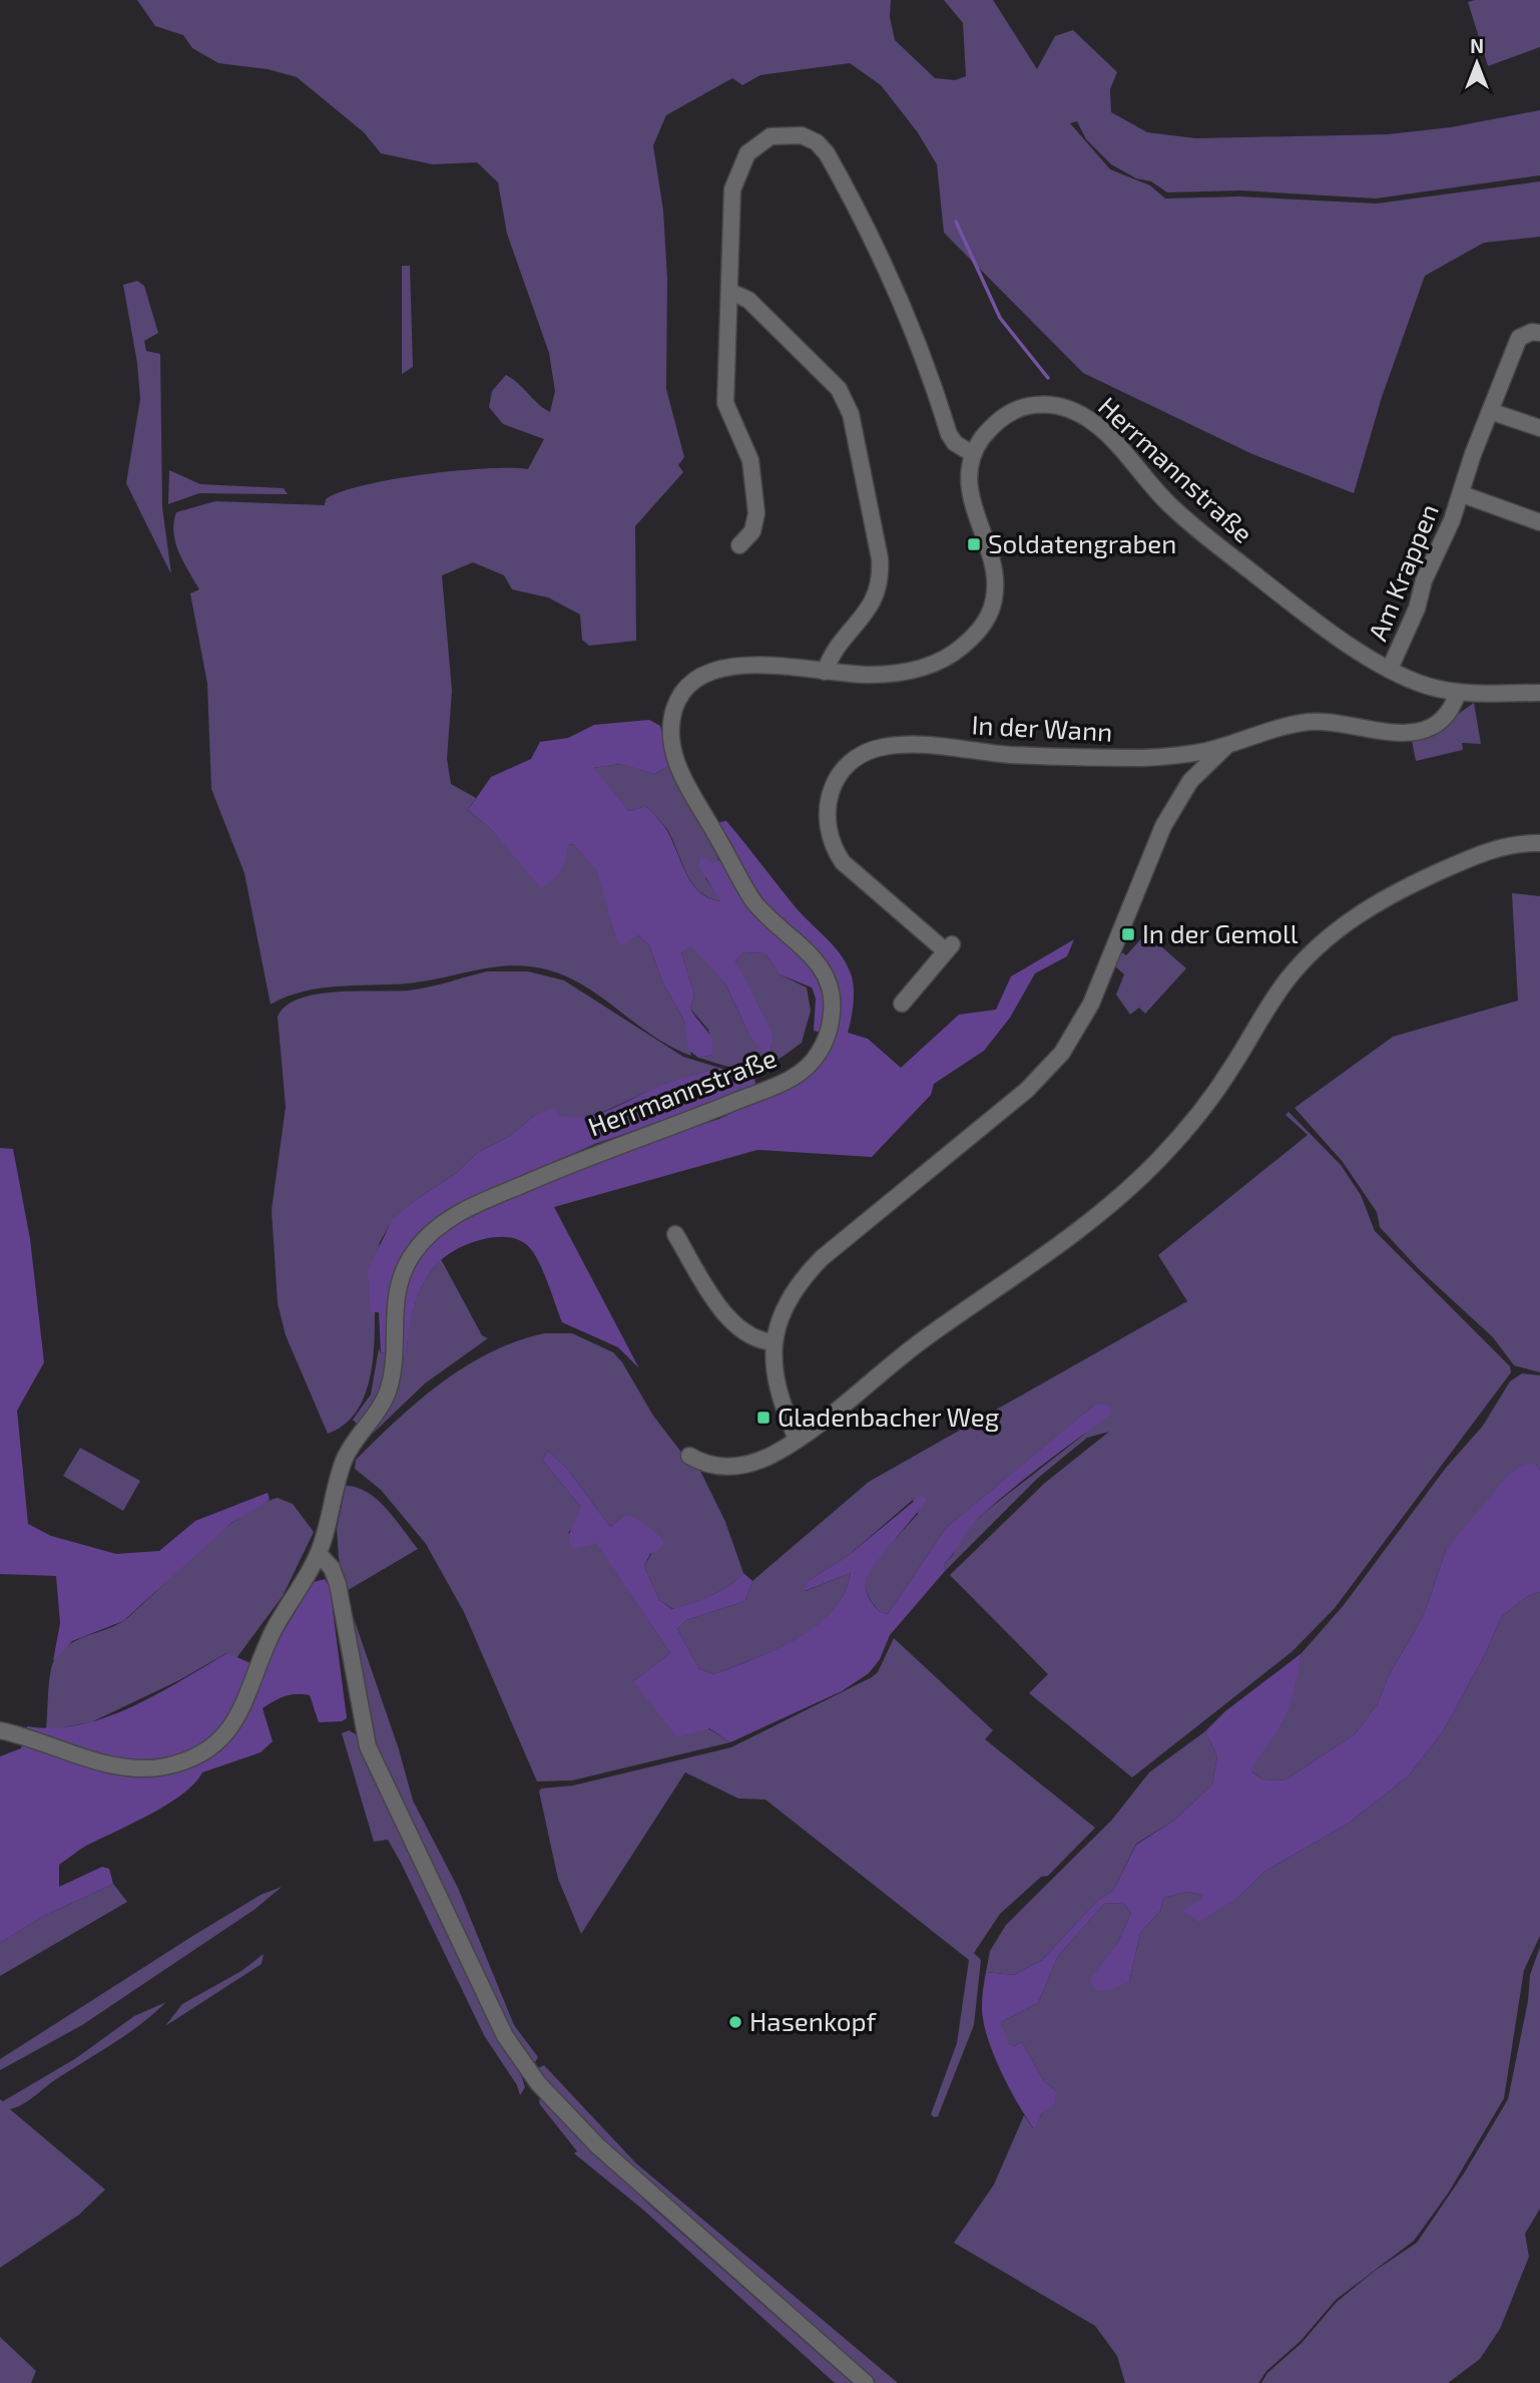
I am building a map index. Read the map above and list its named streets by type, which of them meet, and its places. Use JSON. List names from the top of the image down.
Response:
{
  "streets": {
    "street": ["Herrmannstraße", "Am Krappen", "In der Wann"]
  },
  "crossings": [
    ["Herrmannstraße", "Am Krappen"],
    ["Herrmannstraße", "In der Wann"]
  ],
  "places": {
    "transit": ["Soldatengraben", "In der Gemoll", "Gladenbacher Weg"],
    "other": ["Hasenkopf"]
  },
  "north": "top"
}
